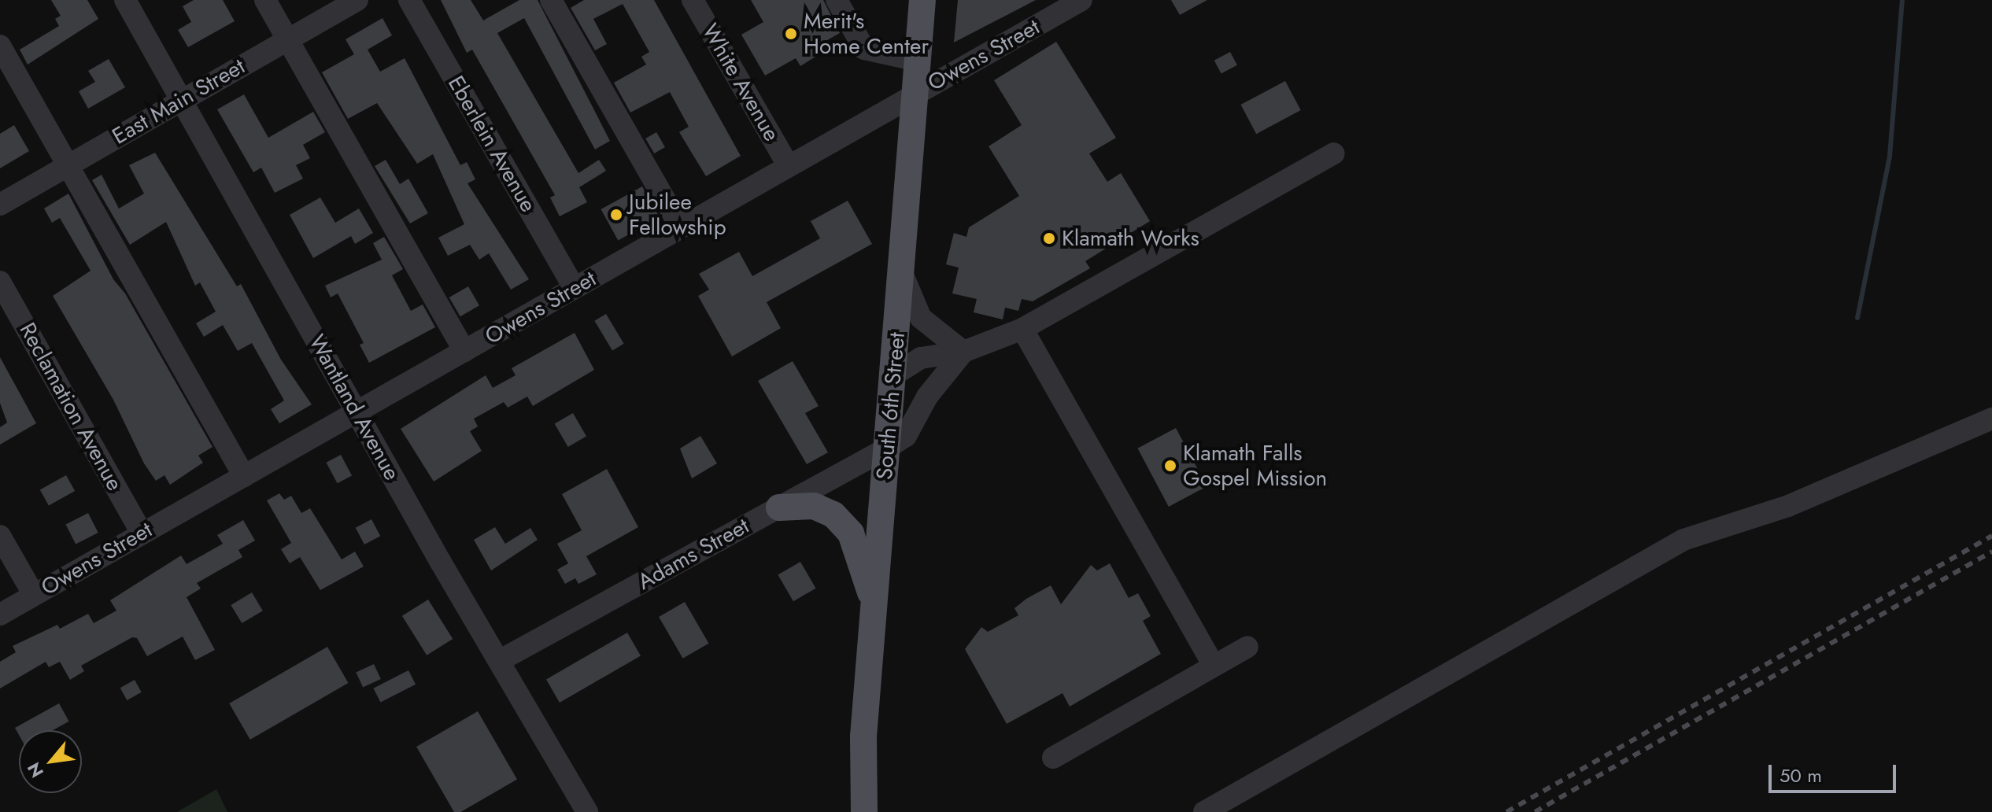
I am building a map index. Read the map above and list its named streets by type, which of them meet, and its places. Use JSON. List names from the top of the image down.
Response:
{
  "streets": {
    "main road": ["South 6th Street"],
    "street": [
      "Owens Street",
      "White Avenue",
      "East Main Street",
      "Eberlein Avenue",
      "Reclamation Avenue",
      "Wantland Avenue",
      "Adams Street"
    ]
  },
  "crossings": [
    ["Owens Street", "White Avenue"],
    ["Owens Street", "Eberlein Avenue"],
    ["Owens Street", "South 6th Street"],
    ["Owens Street", "Reclamation Avenue"],
    ["Owens Street", "Wantland Avenue"],
    ["East Main Street", "Wantland Avenue"],
    ["South 6th Street", "Adams Street"],
    ["Wantland Avenue", "Adams Street"]
  ],
  "places": [
    "Merit's Home Center",
    "Jubilee Fellowship",
    "Klamath Works",
    "Klamath Falls Gospel Mission"
  ],
  "scale_bar": "50 m",
  "north": "bottom left"
}
